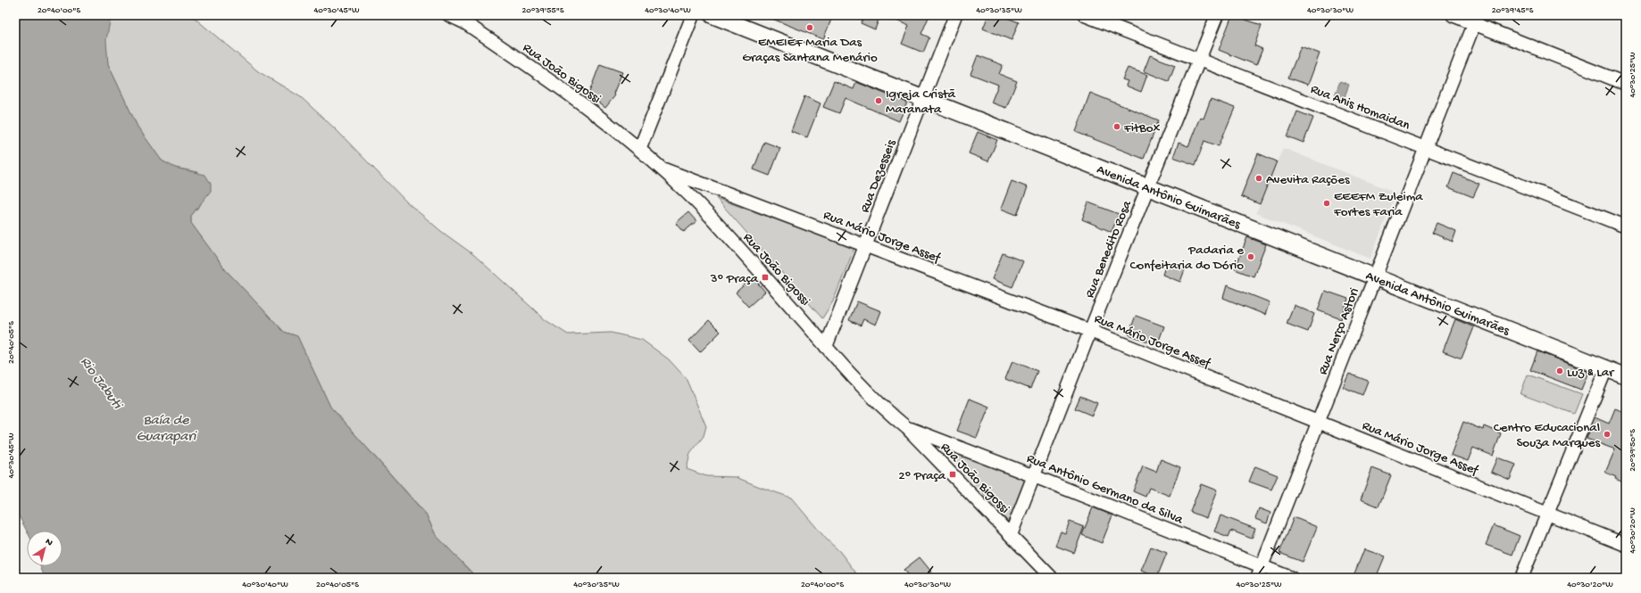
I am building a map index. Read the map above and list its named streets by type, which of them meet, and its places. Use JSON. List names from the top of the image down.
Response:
{
  "streets": {
    "street": [
      "Rua João Bigossi",
      "Rua Anis Homaidan",
      "Rua Dezesseis",
      "Avenida Antônio Guimarães",
      "Rua Mário Jorge Assef",
      "Rua Benedito Rosa",
      "Rua Nerço Astori",
      "Rua Antônio Germano da Silva"
    ]
  },
  "crossings": [
    ["Rua João Bigossi", "Rua Dezesseis"],
    ["Rua João Bigossi", "Rua Mário Jorge Assef"],
    ["Rua João Bigossi", "Rua Benedito Rosa"],
    ["Rua João Bigossi", "Rua Antônio Germano da Silva"],
    ["Rua Anis Homaidan", "Rua Benedito Rosa"],
    ["Rua Anis Homaidan", "Rua Nerço Astori"],
    ["Rua Dezesseis", "Avenida Antônio Guimarães"],
    ["Rua Dezesseis", "Rua Mário Jorge Assef"],
    ["Avenida Antônio Guimarães", "Rua Benedito Rosa"],
    ["Avenida Antônio Guimarães", "Rua Nerço Astori"],
    ["Rua Mário Jorge Assef", "Rua Benedito Rosa"],
    ["Rua Mário Jorge Assef", "Rua Nerço Astori"],
    ["Rua Benedito Rosa", "Rua Antônio Germano da Silva"],
    ["Rua Nerço Astori", "Rua Antônio Germano da Silva"]
  ],
  "water": ["Rio Jabuti", "Baía de Guarapari"],
  "places": {
    "other": [
      "EMEIEF Maria Das Graças Santana Menário",
      "Igreja Cristã Maranata",
      "FitBox",
      "Avevita Rações",
      "EEEFM Zuleima Fortes Faria",
      "Padaria e Confeitaria do Dório",
      "Luz & Lar",
      "Centro Educacional Souza Marques"
    ],
    "transit": ["3º Praça", "2º Praça"]
  },
  "north": "top right",
  "coordinates": [
    "20°40'00\"S",
    "40°30'45\"W",
    "20°39'55\"S",
    "40°30'40\"W",
    "40°30'35\"W",
    "40°30'30\"W",
    "20°39'45\"S",
    "40°30'25\"W",
    "20°40'05\"S",
    "20°39'50\"S",
    "40°30'20\"W"
  ]
}
